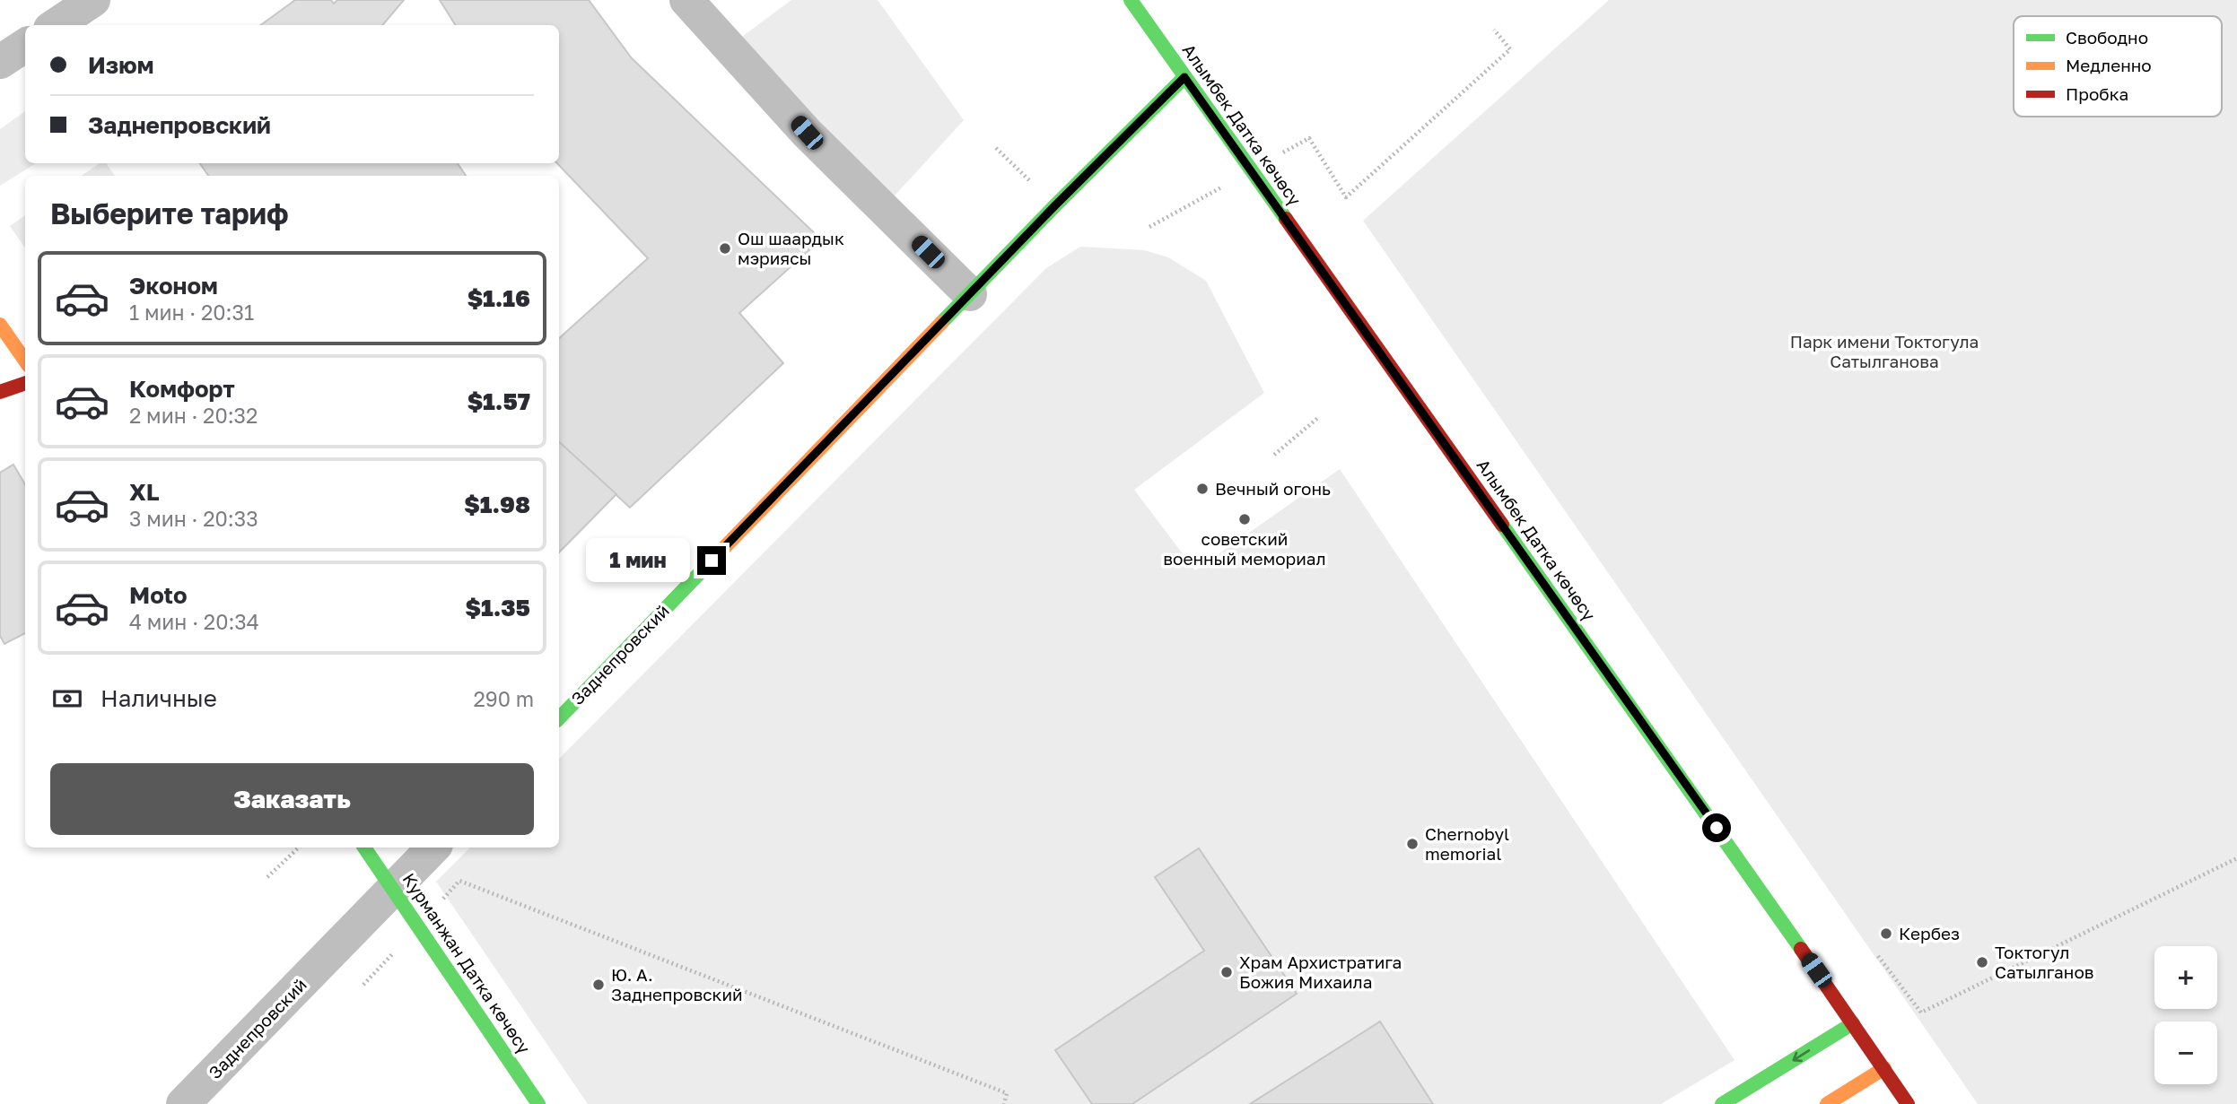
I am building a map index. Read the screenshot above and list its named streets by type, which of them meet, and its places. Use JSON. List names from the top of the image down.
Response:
{
  "streets": {
    "main road": ["Алымбек Датка көчөсү", "Заднепровский", "Курманжан Датка көчөсү"]
  },
  "crossings": [
    ["Алымбек Датка көчөсү", "Заднепровский"],
    ["Заднепровский", "Курманжан Датка көчөсү"]
  ],
  "parks": ["Парк имени Токтогула Сатылганова"],
  "places": [
    "Ош шаардык мэриясы",
    "Вечный огонь",
    "советский военный мемориал",
    "Chernobyl memorial",
    "Кербез",
    "Токтогул Сатылганов",
    "Храм Архистратига Божия Михаила",
    "Ю. А. Заднепровский"
  ],
  "legend": ["Свободно", "Медленно", "Пробка"],
  "page": {
    "banner": ["Изюм", "Заднепровский"],
    "heading": "Выберите тариф",
    "list": [
      {
        "name": "Эконом",
        "note": "1 мин · 20:31",
        "value": "$1.16"
      },
      {
        "name": "Комфорт",
        "note": "2 мин · 20:32",
        "value": "$1.57"
      },
      {
        "name": "XL",
        "note": "3 мин · 20:33",
        "value": "$1.98"
      },
      {
        "name": "Moto",
        "note": "4 мин · 20:34",
        "value": "$1.35"
      }
    ],
    "bubble": "1 мин",
    "pay": ["Наличные", "290 m"],
    "buttons": "Заказать",
    "map_buttons": ["+", "−"]
  }
}
